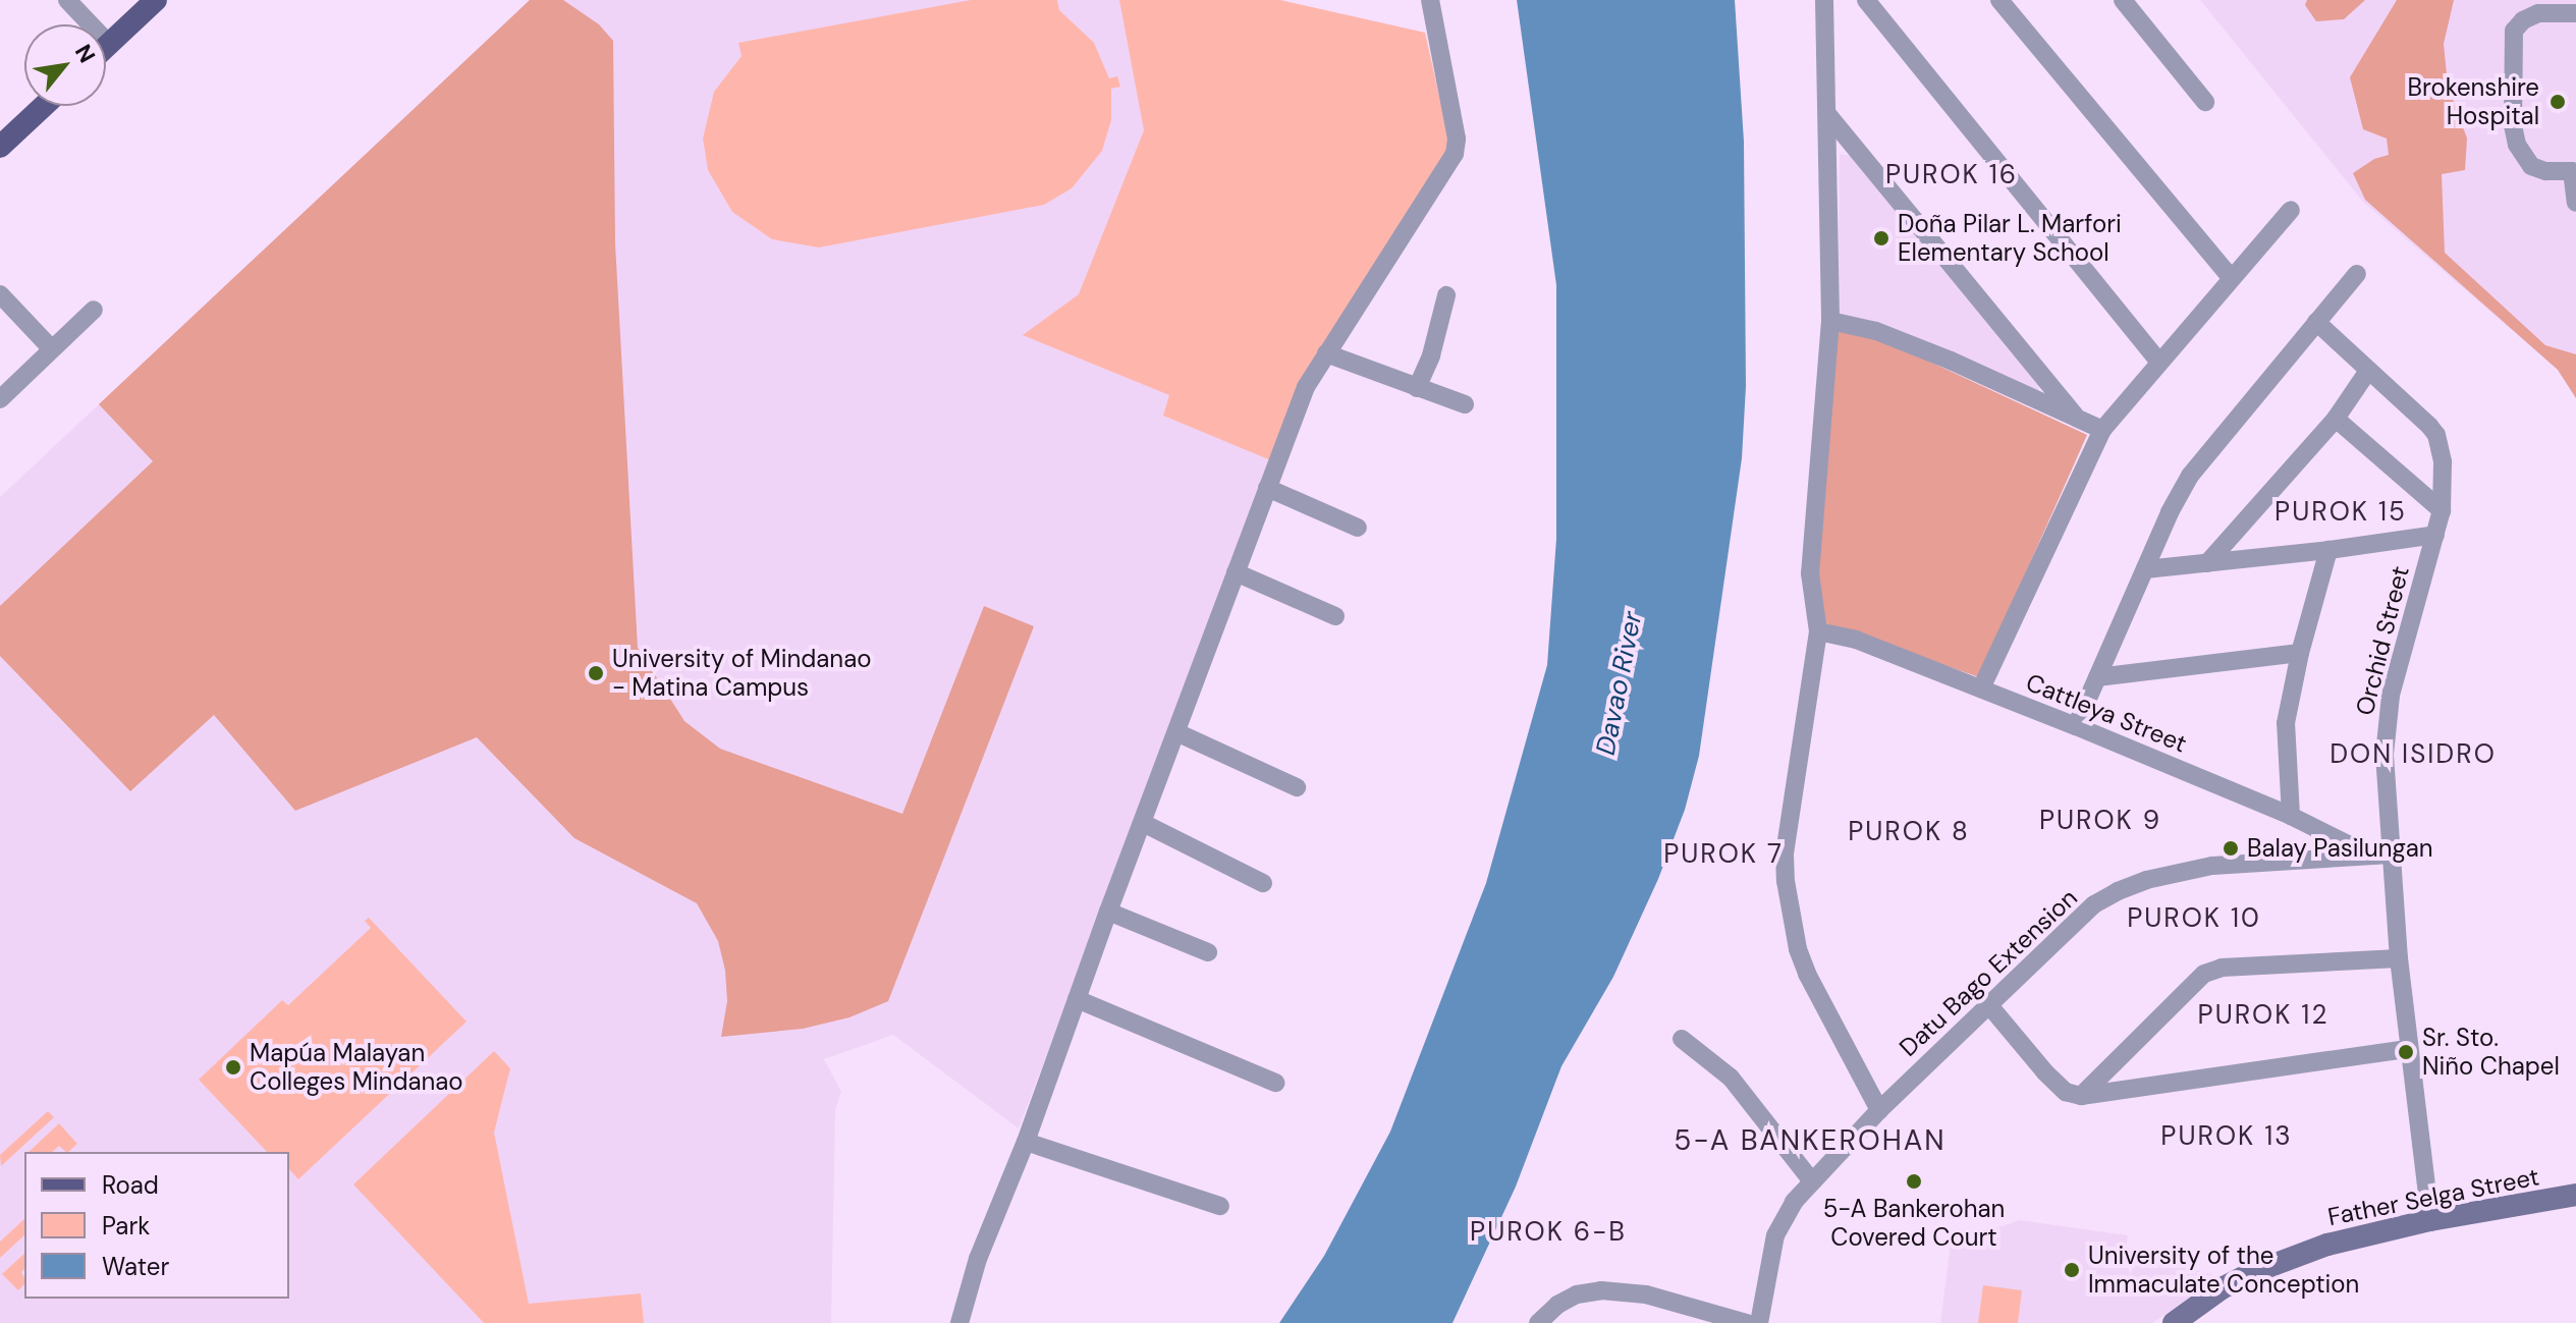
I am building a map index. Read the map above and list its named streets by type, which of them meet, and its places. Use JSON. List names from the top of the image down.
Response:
{
  "streets": {
    "main road": ["Father Selga Street"],
    "street": ["Orchid Street", "Cattleya Street", "Datu Bago Extension"]
  },
  "crossings": [
    ["Orchid Street", "Datu Bago Extension"],
    ["Orchid Street", "Father Selga Street"],
    ["Cattleya Street", "Datu Bago Extension"]
  ],
  "districts": [
    "PUROK 16",
    "PUROK 15",
    "DON ISIDRO",
    "PUROK 9",
    "PUROK 8",
    "PUROK 7",
    "PUROK 10",
    "PUROK 12",
    "PUROK 13",
    "5-A BANKEROHAN",
    "PUROK 6-B"
  ],
  "water": ["Davao River"],
  "places": [
    "Brokenshire Hospital",
    "Doña Pilar L. Marfori Elementary School",
    "University of Mindanao - Matina Campus",
    "Balay Pasilungan",
    "Sr. Sto. Niño Chapel",
    "Mapúa Malayan Colleges Mindanao",
    "5-A Bankerohan Covered Court",
    "University of the Immaculate Conception"
  ],
  "legend": ["Road", "Park", "Water"],
  "north": "top right"
}
